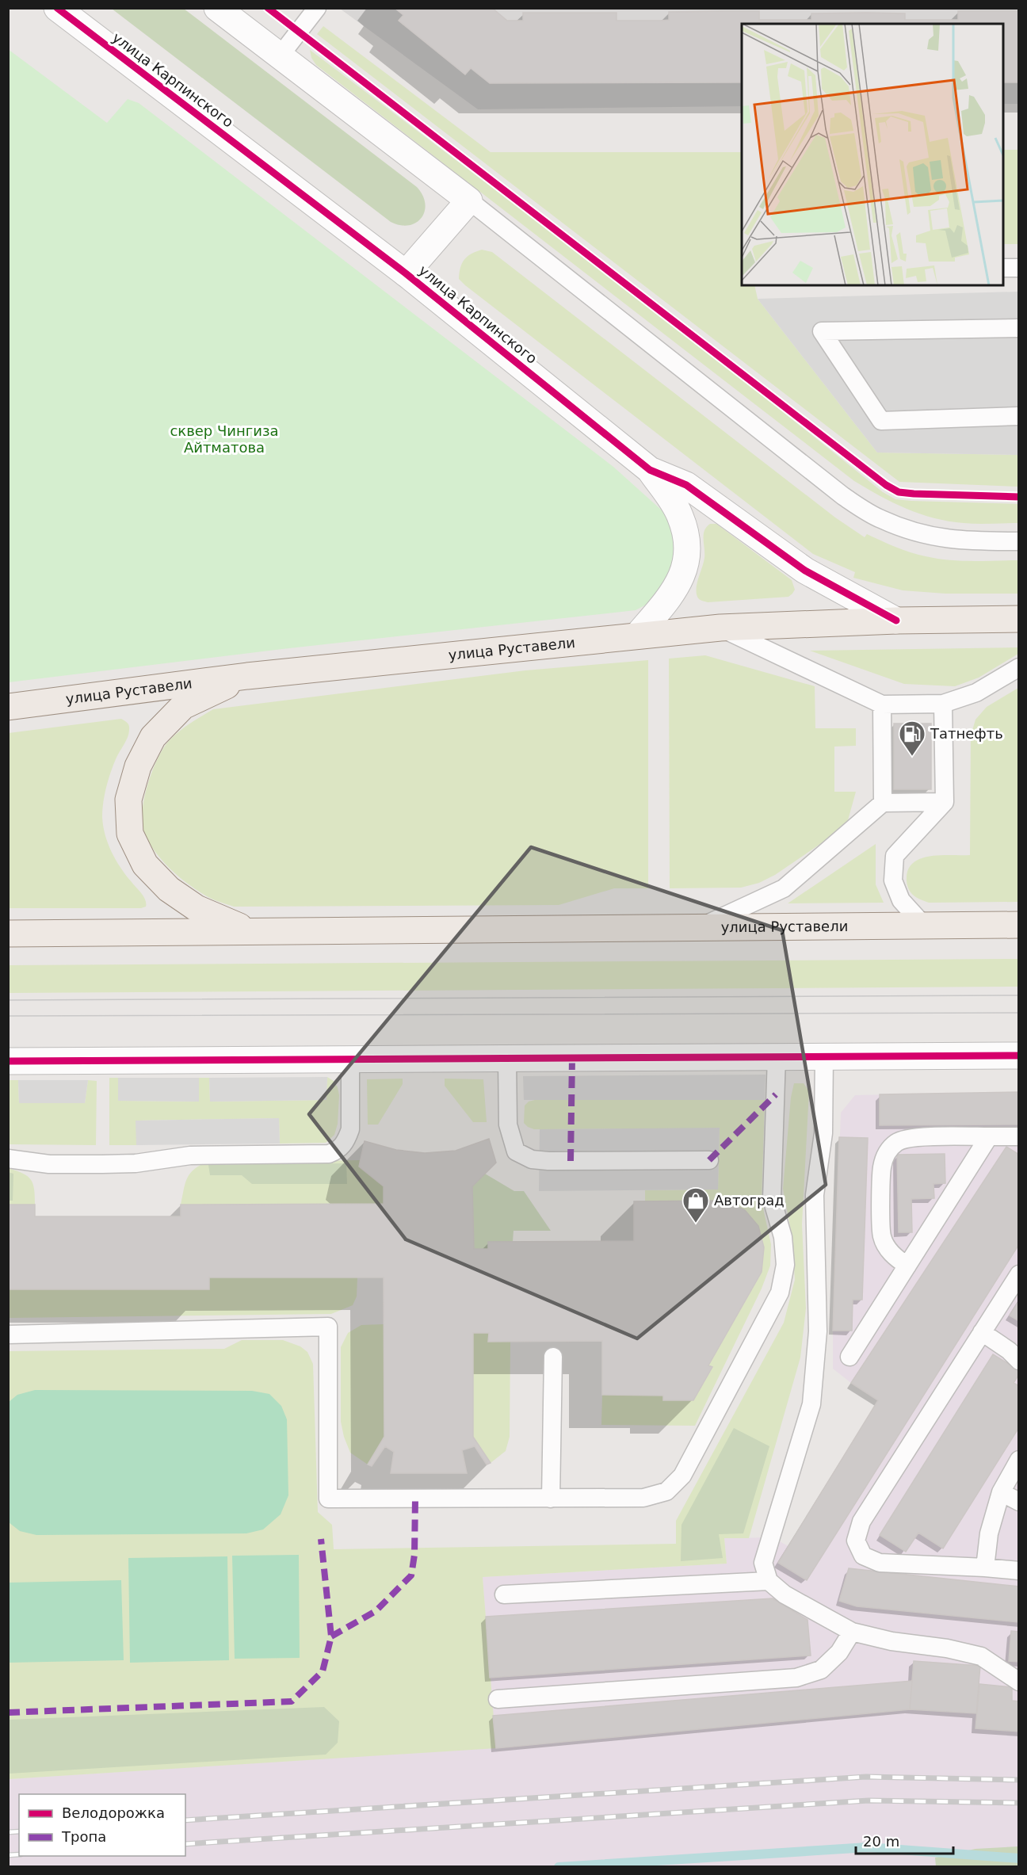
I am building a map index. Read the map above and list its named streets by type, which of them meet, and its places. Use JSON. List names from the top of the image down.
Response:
{
  "streets": {
    "main road": ["улица Руставели"],
    "street": ["улица Карпинского"]
  },
  "crossings": [
    ["улица Карпинского", "улица Руставели"]
  ],
  "parks": ["сквер Чингиза Айтматова"],
  "places": {
    "fuel station": ["Татнефть"],
    "shop": ["Автоград"]
  },
  "legend": ["Велодорожка", "Тропа"],
  "scale_bar": "20 m"
}
